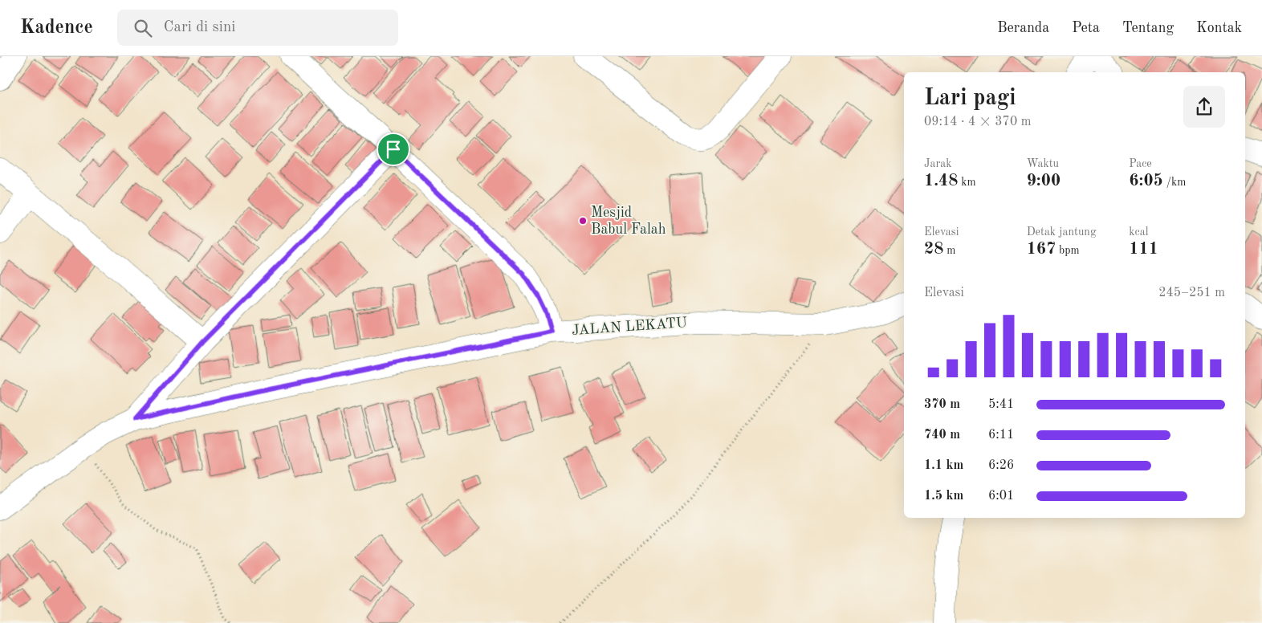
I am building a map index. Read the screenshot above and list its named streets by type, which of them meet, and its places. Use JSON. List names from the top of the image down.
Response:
{
  "streets": {
    "street": ["JALAN LEKATU"]
  },
  "places": ["Mesjid Babul Falah"],
  "page": {
    "header": "Kadence",
    "search": "Cari di sini",
    "nav": [
      "Beranda",
      "Peta",
      "Tentang",
      "Kontak"
    ],
    "heading": ["Lari pagi", "09:14 · 4 × 370 m"],
    "stats": [
      ["Jarak", "1.48 km"],
      ["Waktu", "9:00"],
      ["Pace", "6:05 /km"],
      ["Elevasi", "28 m"],
      ["Detak jantung", "167 bpm"],
      ["kcal", "111"]
    ],
    "chart": ["Elevasi", "245–251 m"],
    "list": [
      {
        "name": "370 m",
        "note": "5:41"
      },
      {
        "name": "740 m",
        "note": "6:11"
      },
      {
        "name": "1.1 km",
        "note": "6:26"
      },
      {
        "name": "1.5 km",
        "note": "6:01"
      }
    ]
  }
}
